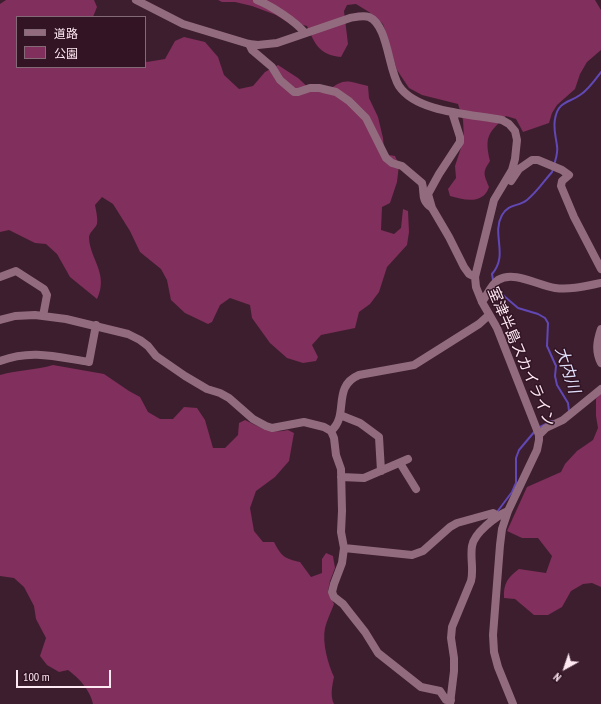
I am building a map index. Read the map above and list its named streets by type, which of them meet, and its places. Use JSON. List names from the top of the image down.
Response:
{
  "streets": {
    "street": ["室津半島スカイライン"]
  },
  "water": ["大内川"],
  "legend": ["道路", "公園"],
  "scale_bar": "100 m",
  "north": "bottom left"
}
